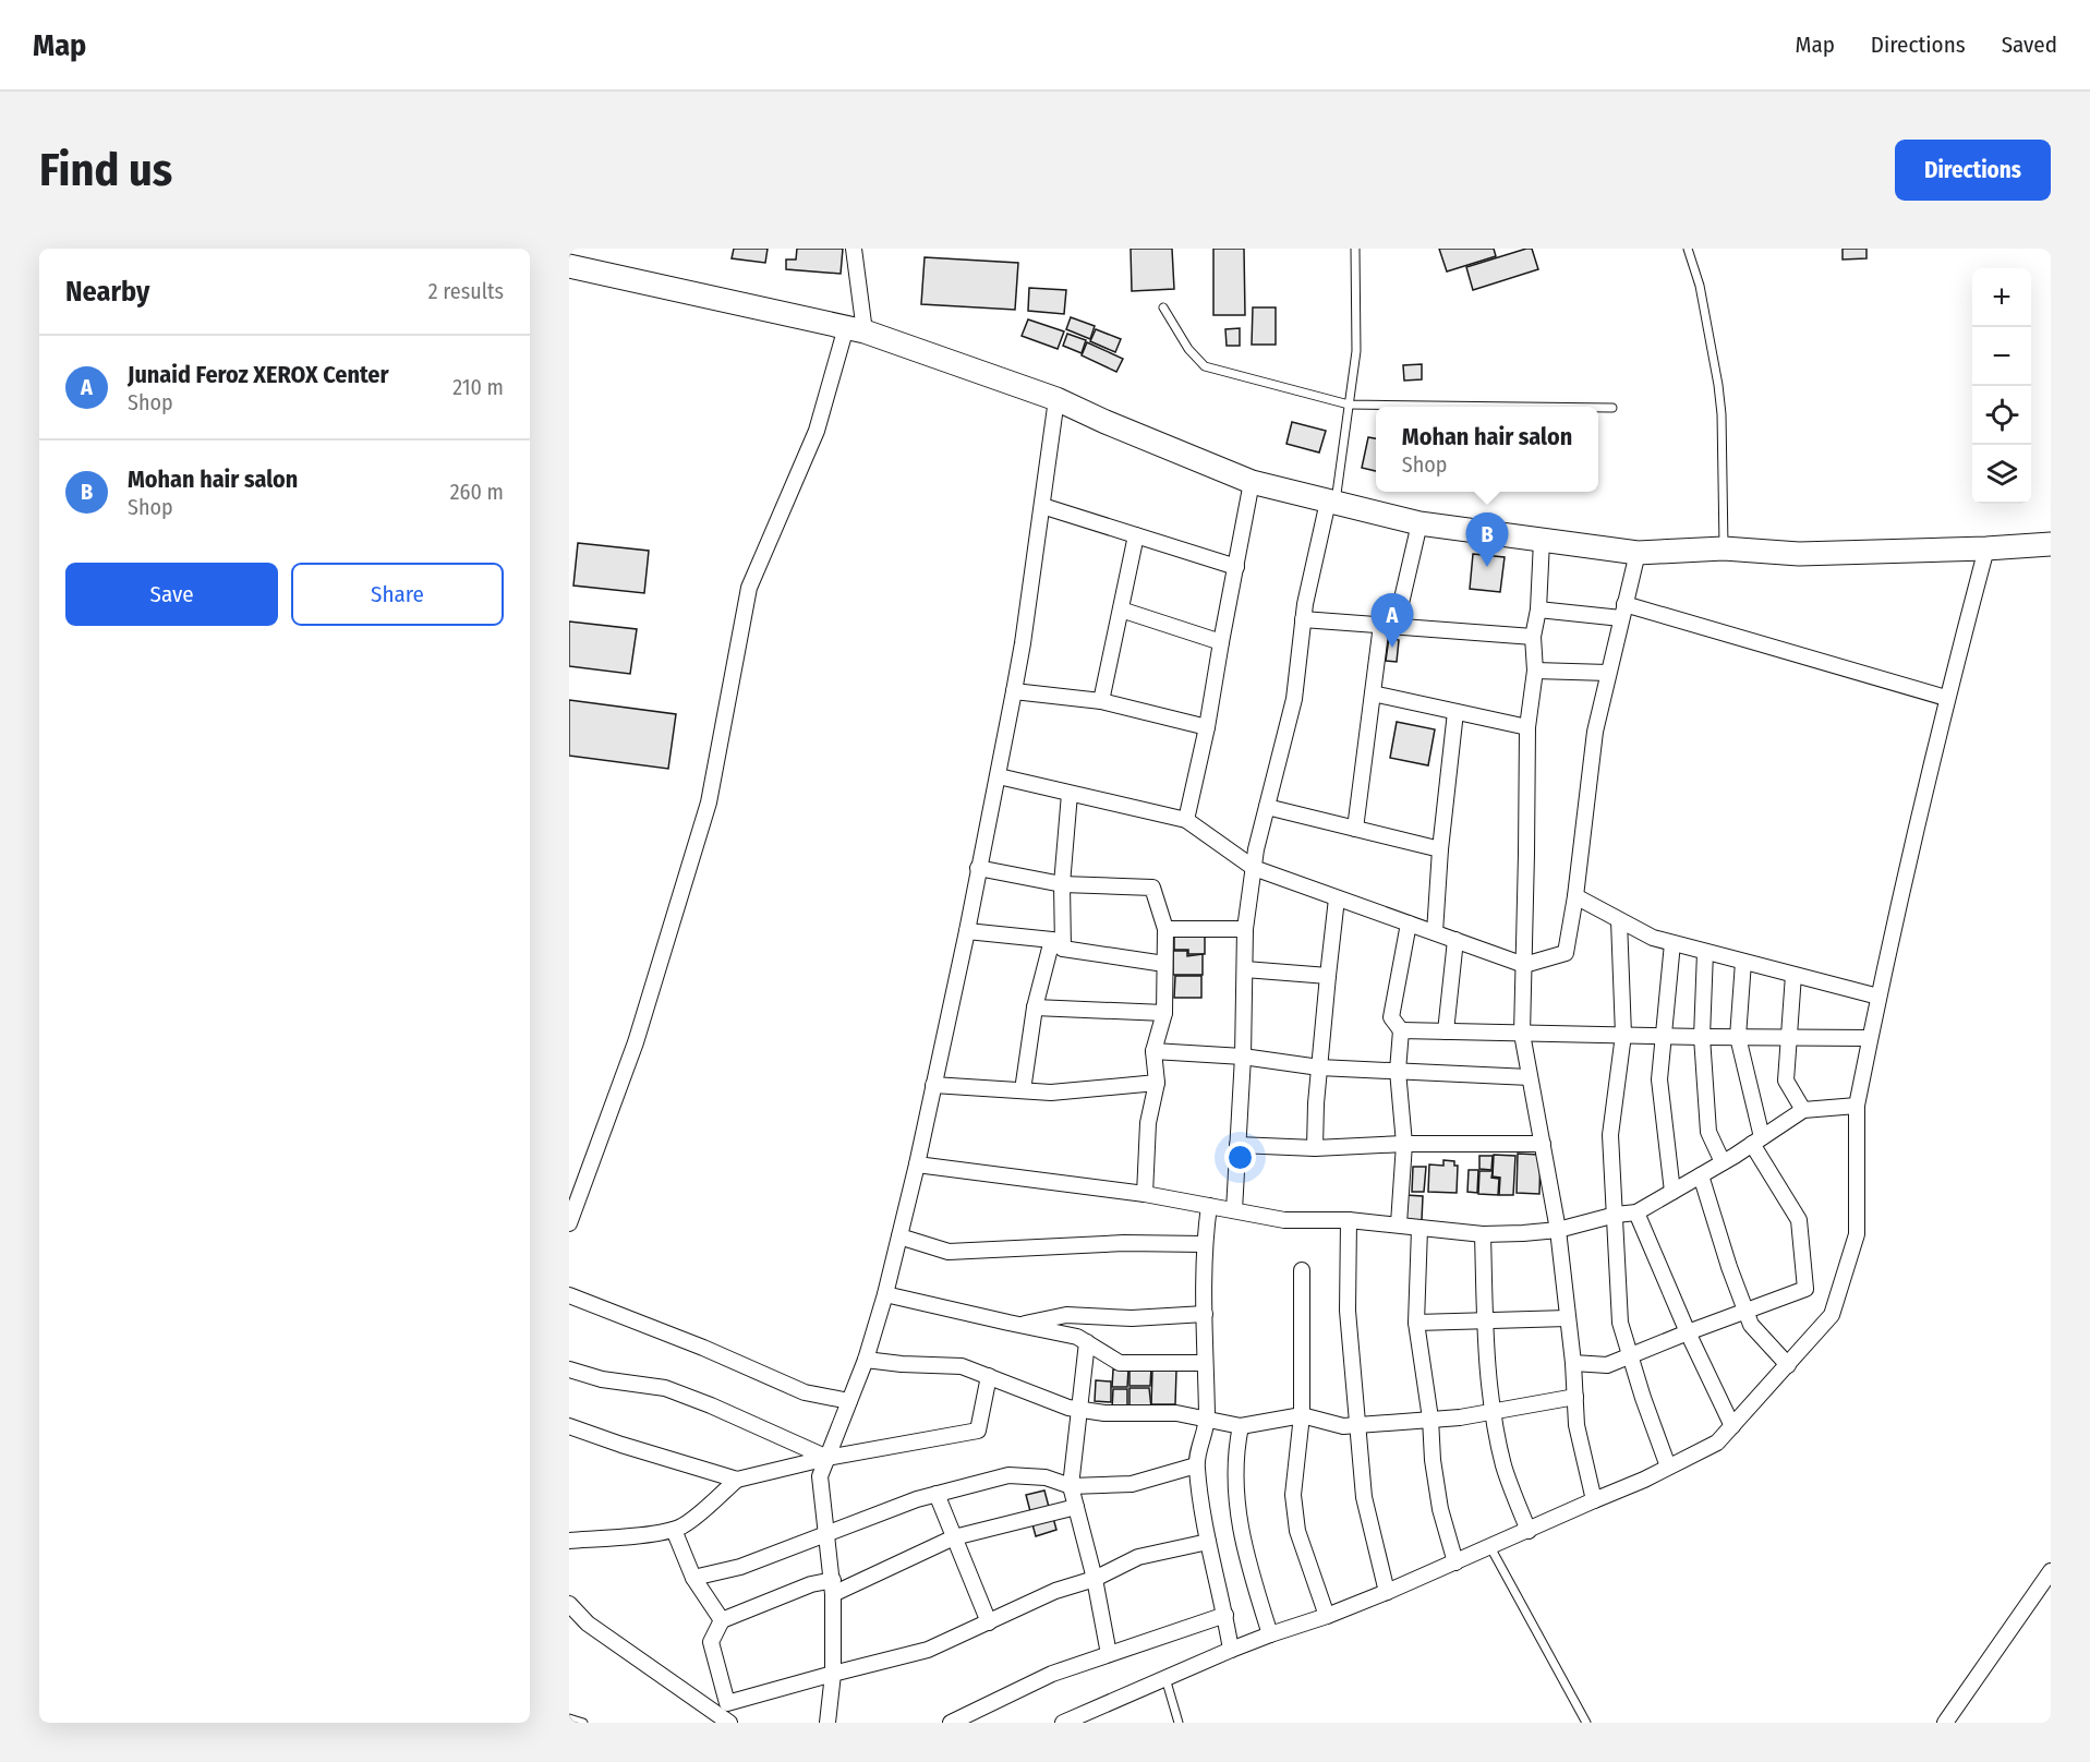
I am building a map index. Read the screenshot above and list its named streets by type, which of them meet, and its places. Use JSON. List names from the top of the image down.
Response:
{
  "page": {
    "header": "Map",
    "nav": ["Map", "Directions", "Saved"],
    "buttons": [
      "Directions",
      ["Save", "Share"]
    ],
    "title": "Find us",
    "heading": ["Nearby", "2 results"],
    "map_buttons": ["+", "−"],
    "list": [
      {
        "mark": "A",
        "name": "Junaid Feroz XEROX Center",
        "note": "Shop",
        "value": "210 m"
      },
      {
        "mark": "B",
        "name": "Mohan hair salon",
        "note": "Shop",
        "value": "260 m"
      }
    ],
    "popup": ["Mohan hair salon", "Shop"],
    "pins": ["B", "A"]
  }
}
